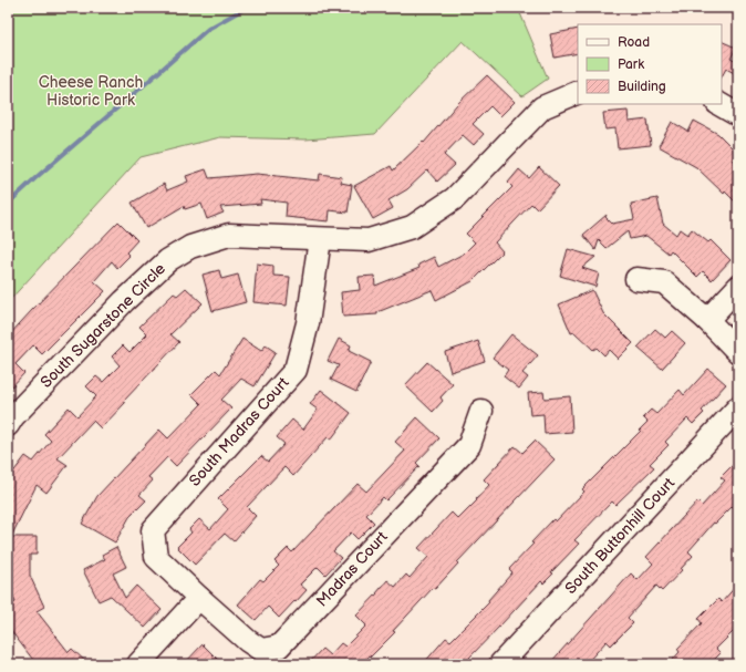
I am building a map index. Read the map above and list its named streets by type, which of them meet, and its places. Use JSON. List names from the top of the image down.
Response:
{
  "streets": {
    "street": [
      "South Sugarstone Circle",
      "South Madras Court",
      "South Buttonhill Court",
      "Madras Court"
    ]
  },
  "crossings": [
    ["South Sugarstone Circle", "South Madras Court"],
    ["South Madras Court", "Madras Court"]
  ],
  "parks": ["Cheese Ranch Historic Park"],
  "legend": ["Road", "Park", "Building"]
}
